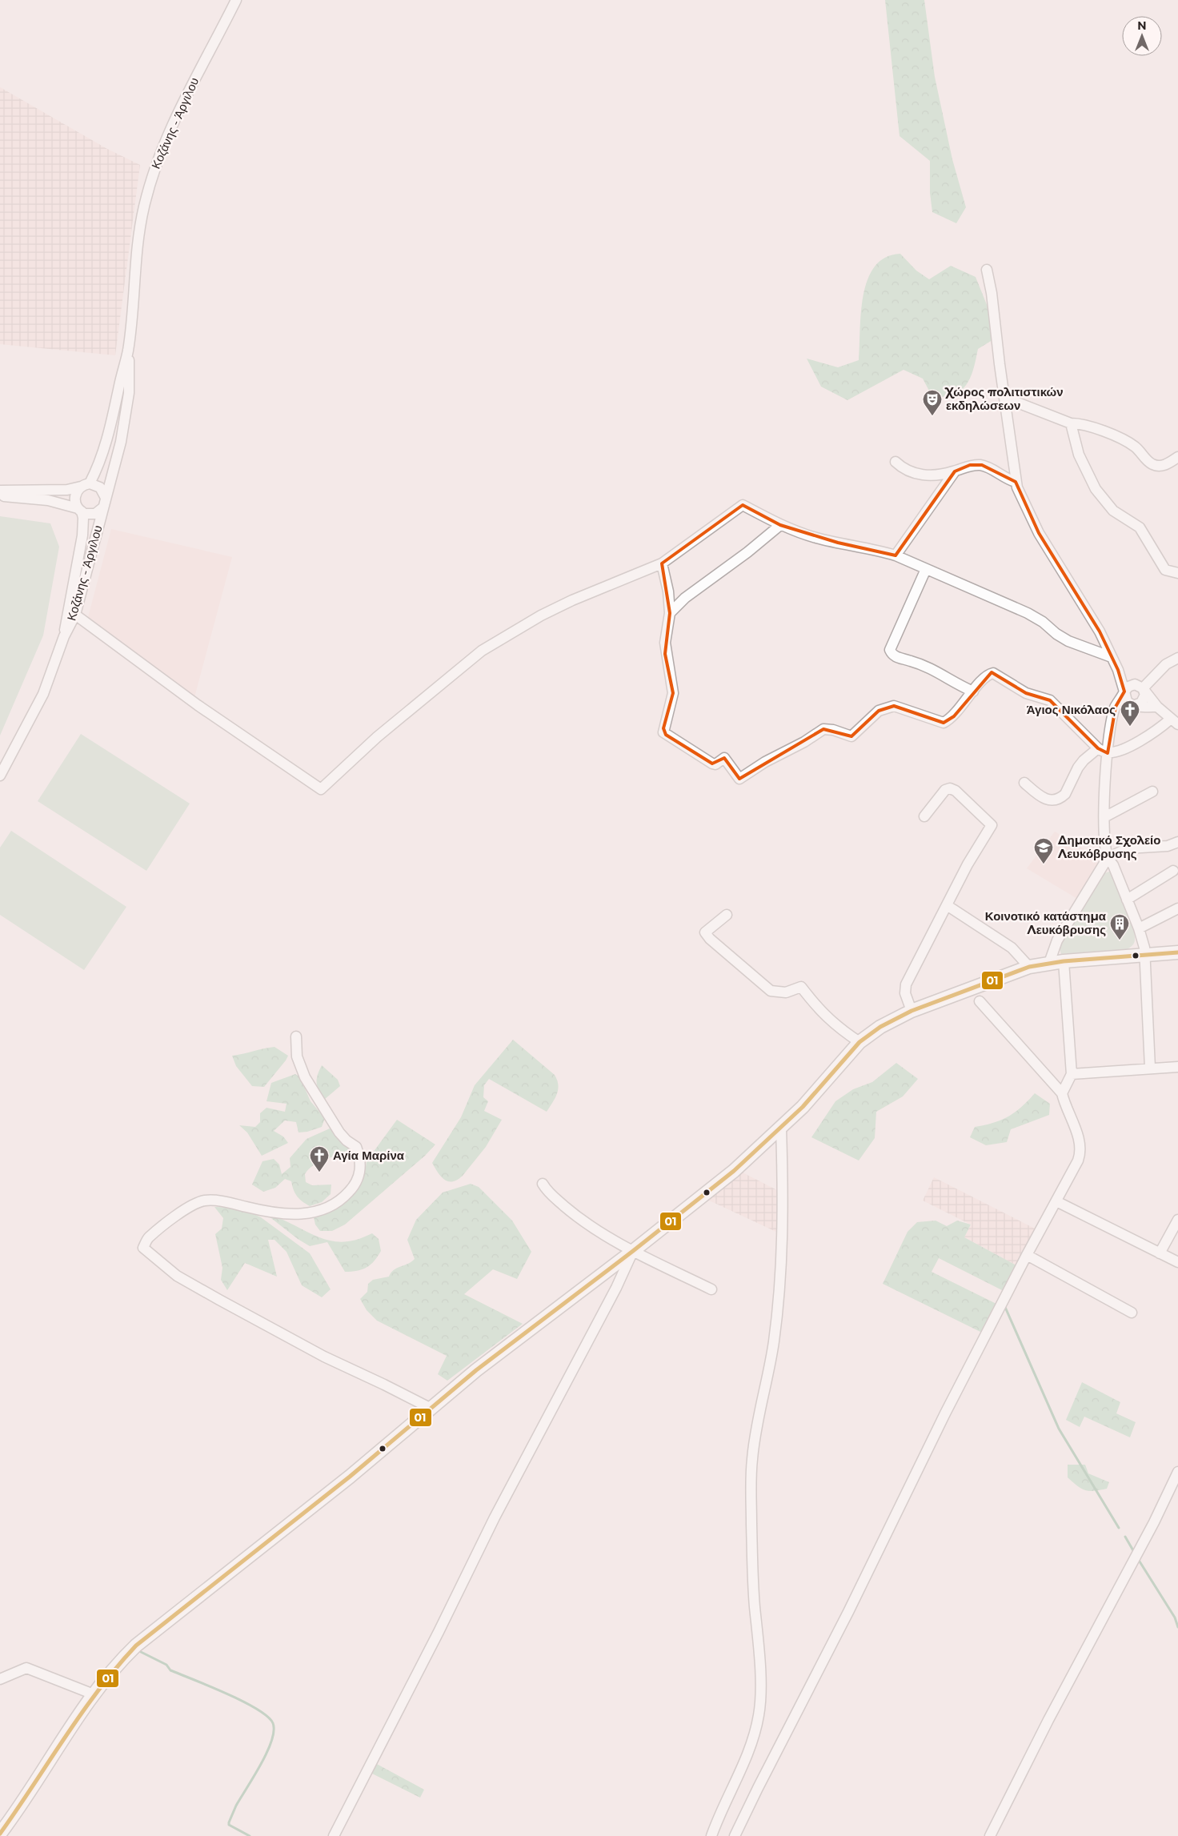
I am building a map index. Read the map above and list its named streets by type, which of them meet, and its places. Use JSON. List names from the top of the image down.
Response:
{
  "streets": {
    "street": ["Κοζάνης - Άργιλου"]
  },
  "places": {
    "theatre": ["Χώρος πολιτιστικών εκδηλώσεων"],
    "church": ["Άγιος Νικόλαος", "Αγία Μαρίνα"],
    "school or university": ["Δημοτικό Σχολείο Λευκόβρυσης"],
    "building": ["Κοινοτικό κατάστημα Λευκόβρυσης"]
  },
  "lines": ["transit line 01"],
  "north": "top"
}
